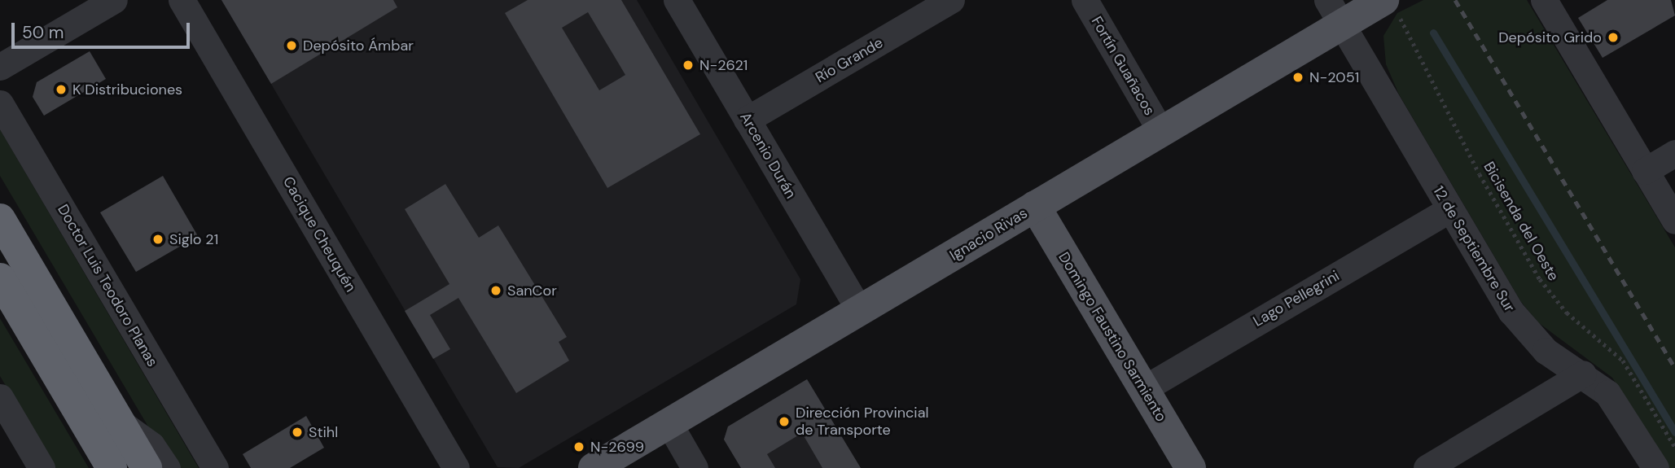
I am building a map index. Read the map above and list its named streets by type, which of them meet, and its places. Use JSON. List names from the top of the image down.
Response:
{
  "streets": {
    "main road": ["Ignacio Rivas", "Domingo Faustino Sarmiento"],
    "street": [
      "Río Grande",
      "Fortín Guañacos",
      "Arcenio Durán",
      "Cacique Cheuquén",
      "12 de Septiembre Sur",
      "Doctor Luis Teodoro Planas",
      "Lago Pellegrini"
    ],
    "path": ["Bicisenda del Oeste"]
  },
  "crossings": [
    ["Río Grande", "Arcenio Durán"],
    ["Fortín Guañacos", "Ignacio Rivas"],
    ["Arcenio Durán", "Ignacio Rivas"],
    ["Bicisenda del Oeste", "Ignacio Rivas"],
    ["Ignacio Rivas", "12 de Septiembre Sur"],
    ["Ignacio Rivas", "Domingo Faustino Sarmiento"],
    ["12 de Septiembre Sur", "Lago Pellegrini"],
    ["Lago Pellegrini", "Domingo Faustino Sarmiento"]
  ],
  "places": [
    "Depósito Grido",
    "Depósito Ámbar",
    "N-2621",
    "N-2051",
    "K Distribuciones",
    "Siglo 21",
    "SanCor",
    "Dirección Provincial de Transporte",
    "Stihl",
    "N-2699"
  ],
  "scale_bar": "50 m"
}
